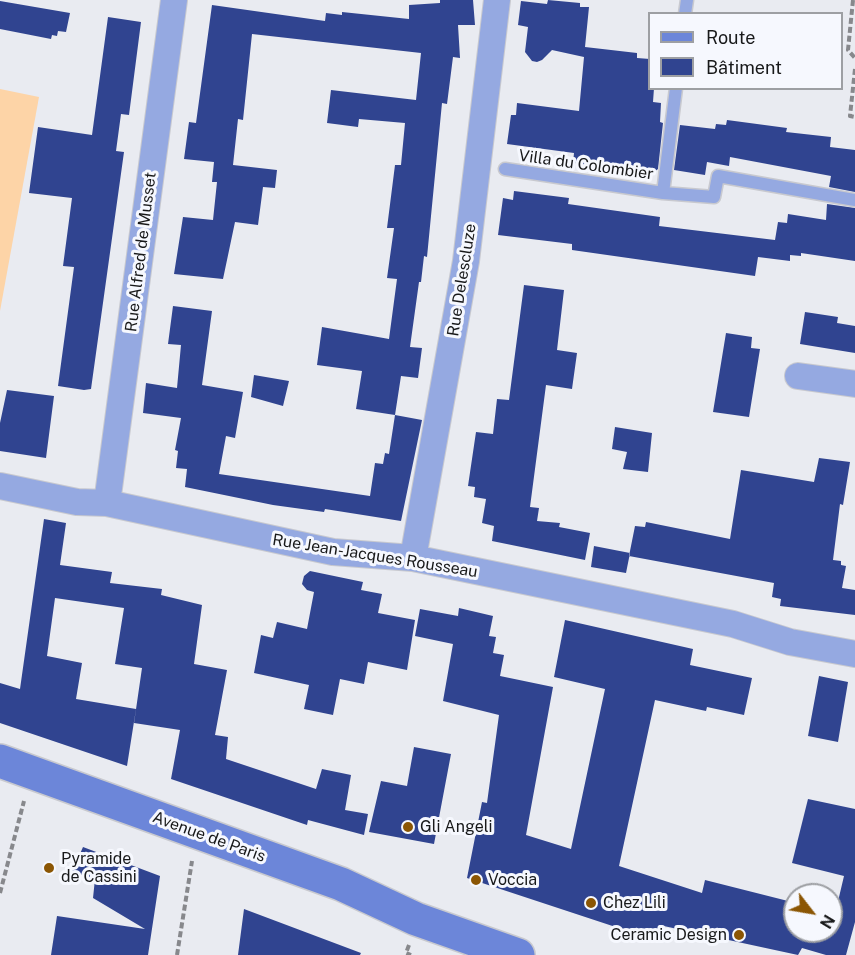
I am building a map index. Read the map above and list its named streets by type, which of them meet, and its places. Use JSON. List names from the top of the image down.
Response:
{
  "streets": {
    "street": [
      "Rue Alfred de Musset",
      "Rue Delescluze",
      "Rue Jean-Jacques Rousseau",
      "Avenue de Paris"
    ],
    "lane": ["Villa du Colombier"]
  },
  "crossings": [
    ["Rue Alfred de Musset", "Rue Jean-Jacques Rousseau"],
    ["Rue Delescluze", "Rue Jean-Jacques Rousseau"]
  ],
  "places": [
    "Gli Angeli",
    "Pyramide de Cassini",
    "Voccia",
    "Chez Lili",
    "Ceramic Design"
  ],
  "legend": ["Route", "Bâtiment"],
  "north": "bottom right"
}
